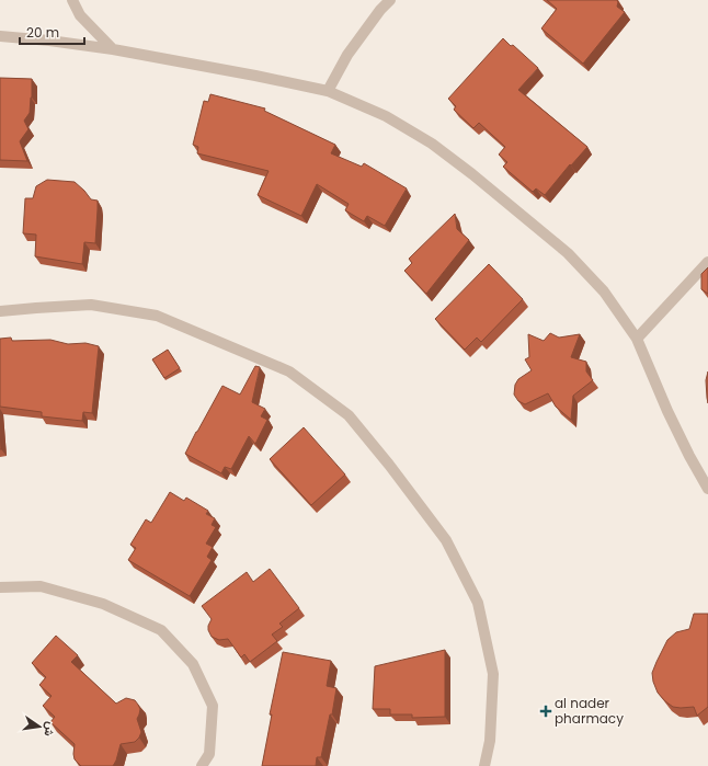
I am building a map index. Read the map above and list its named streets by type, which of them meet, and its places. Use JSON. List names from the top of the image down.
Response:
{
  "places": {
    "health": ["al nader pharmacy"]
  },
  "scale_bar": "20 m",
  "north": "right"
}
